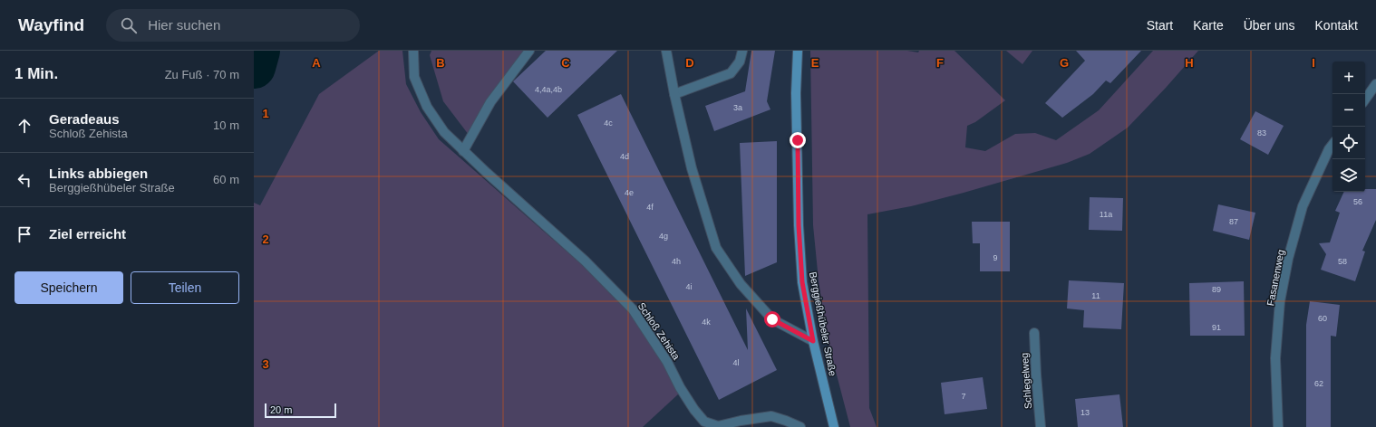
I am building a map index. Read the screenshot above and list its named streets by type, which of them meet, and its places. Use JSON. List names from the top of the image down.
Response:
{
  "streets": {
    "main road": ["Berggießhübeler Straße"],
    "street": ["Fasanenweg", "Schloß Zehista", "Schlegelweg"]
  },
  "house_numbers": [
    "4,4a,4b",
    "3a",
    "4c",
    "83",
    "4d",
    "4e",
    "56",
    "4f",
    "11a",
    "87",
    "4g",
    "9",
    "4h",
    "58",
    "4i",
    "89",
    "11",
    "60",
    "4k",
    "91",
    "4l",
    "62",
    "7",
    "13"
  ],
  "scale_bar": "20 m",
  "page": {
    "header": "Wayfind",
    "search": "Hier suchen",
    "nav": [
      "Start",
      "Karte",
      "Über uns",
      "Kontakt"
    ],
    "heading": ["1 Min.", "Zu Fuß · 70 m"],
    "map_buttons": ["+", "−"],
    "list": [
      ["Geradeaus", "Schloß Zehista", "10 m"],
      ["Links abbiegen", "Berggießhübeler Straße", "60 m"],
      "Ziel erreicht"
    ],
    "buttons": ["Speichern", "Teilen"],
    "scale": "20 m"
  },
  "grid": {
    "columns": [
      "A",
      "B",
      "C",
      "D",
      "E",
      "F",
      "G",
      "H",
      "I"
    ],
    "rows": ["1", "2", "3"]
  }
}
